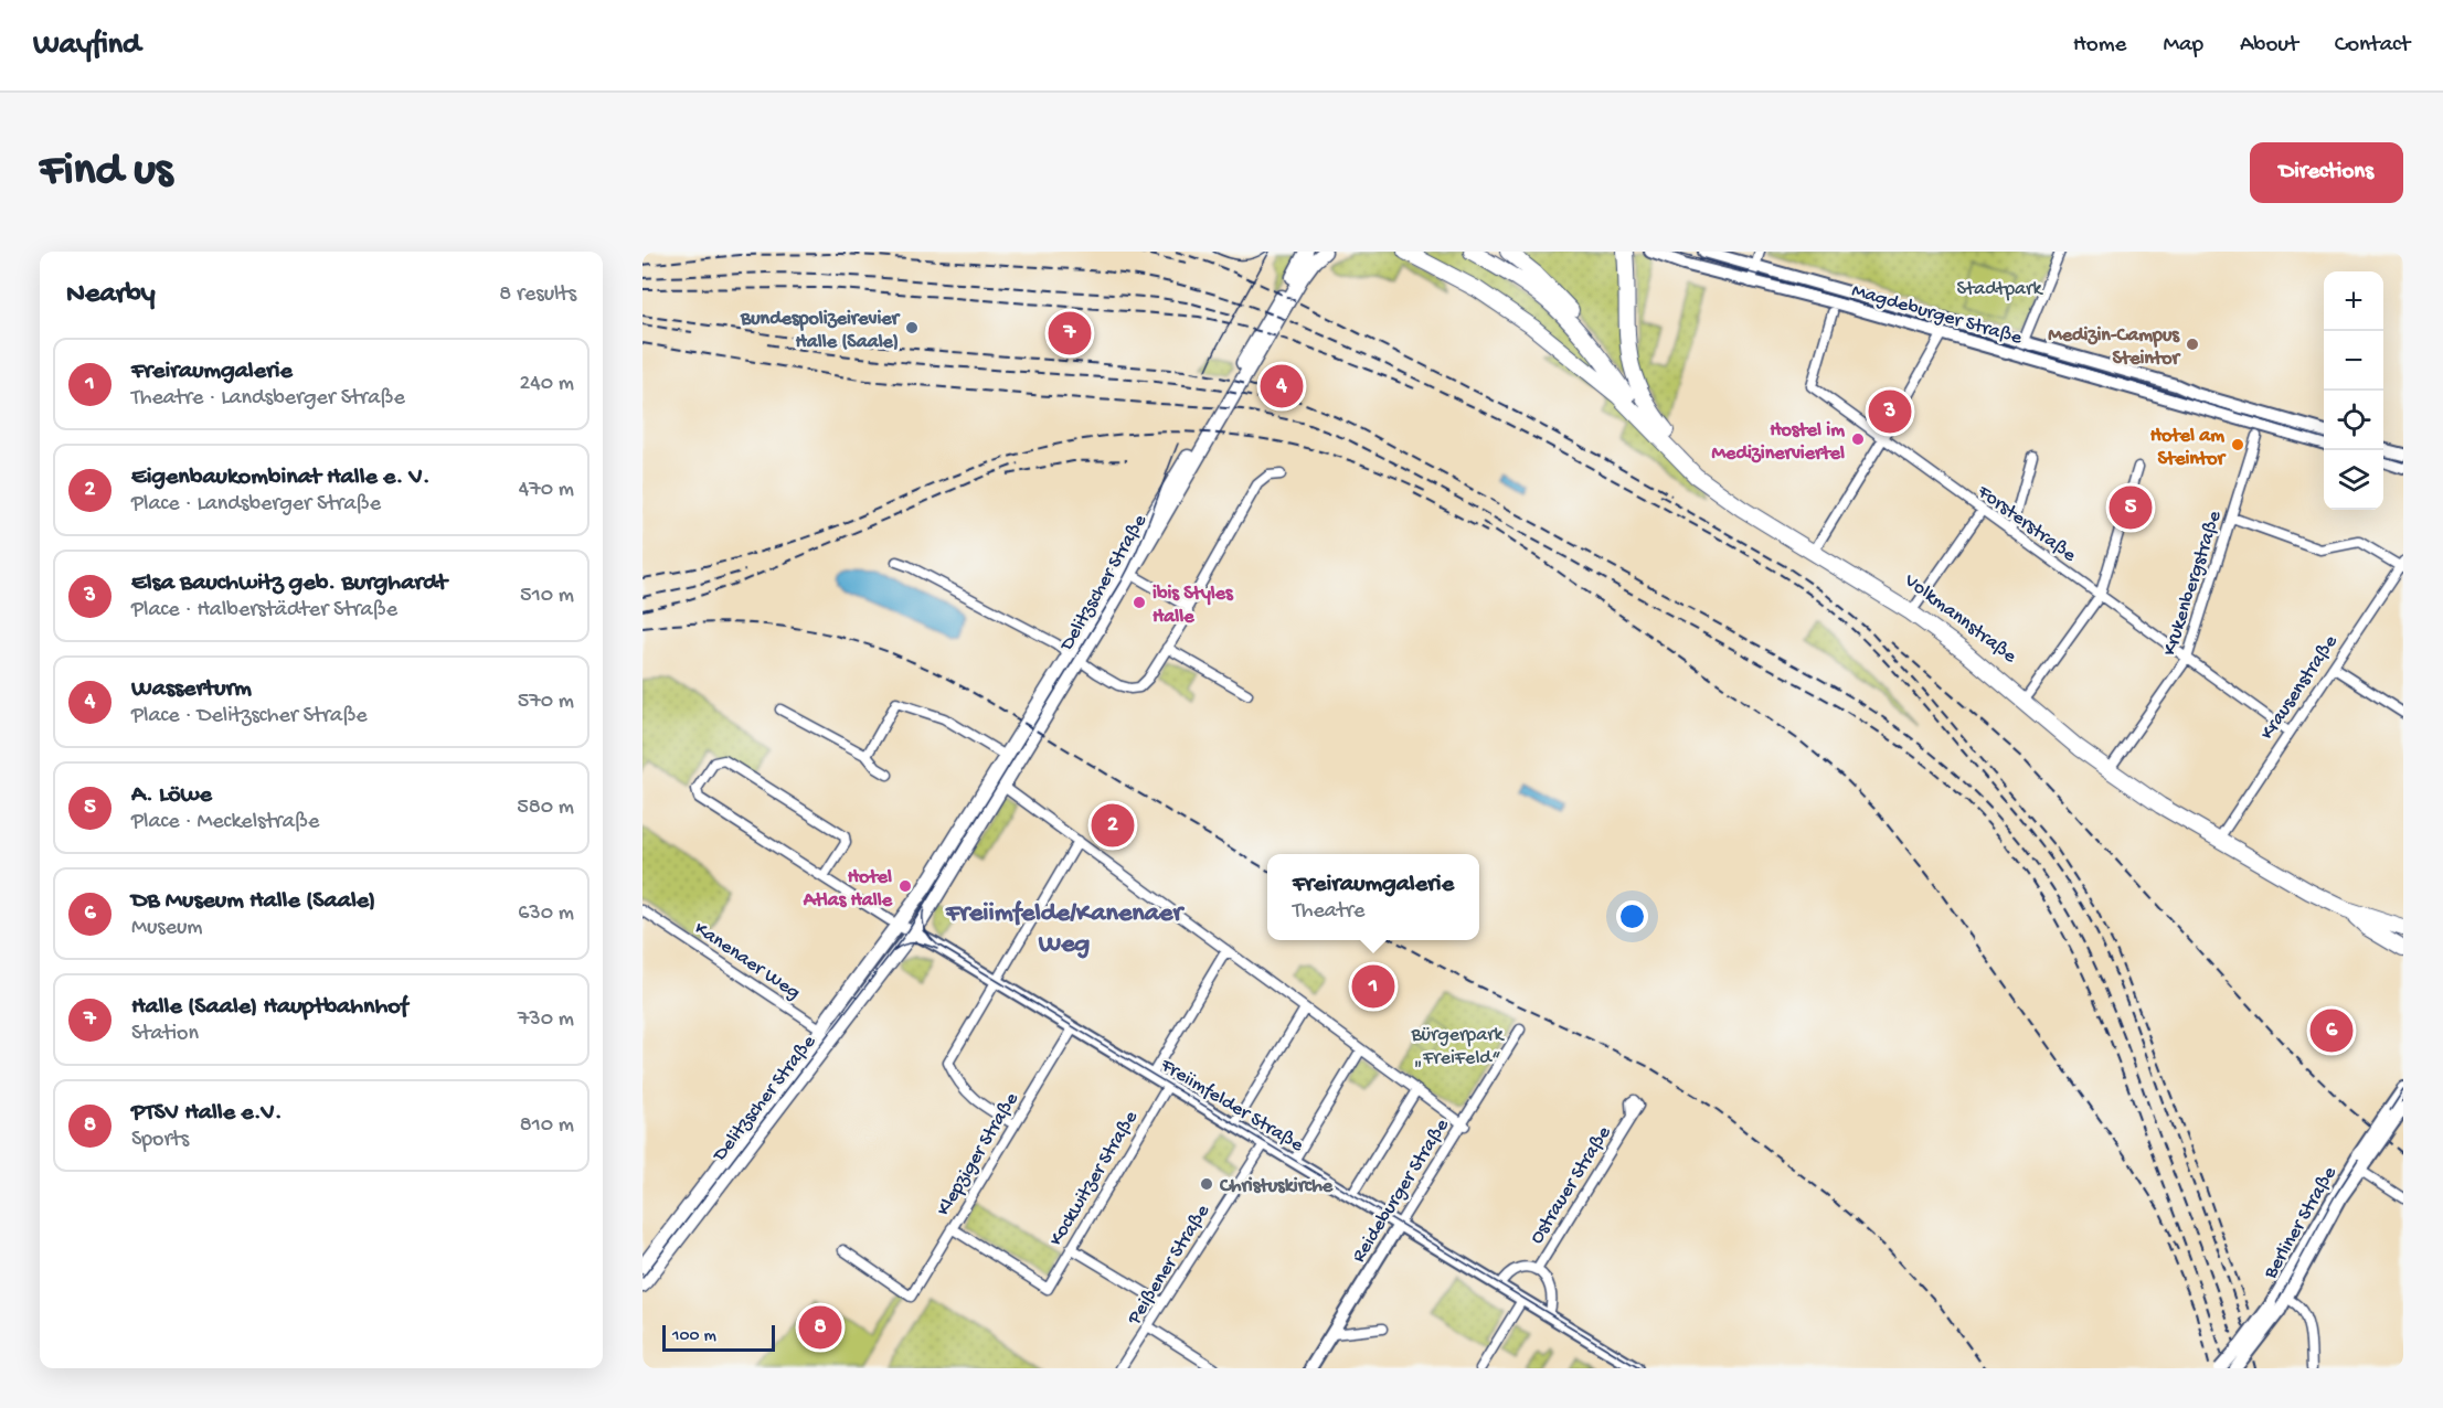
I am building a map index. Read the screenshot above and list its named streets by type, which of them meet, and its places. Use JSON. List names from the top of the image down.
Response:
{
  "streets": {
    "main road": ["Delitzscher Straße", "Volkmannstraße"],
    "street": [
      "Magdeburger Straße",
      "Forsterstraße",
      "Krukenbergstraße",
      "Krausenstraße",
      "Kanenaer Weg",
      "Freiimfelder Straße",
      "Klepziger Straße",
      "Kockwitzer Straße",
      "Ostrauer Straße",
      "Reideburger Straße",
      "Berliner Straße",
      "Peißener Straße"
    ]
  },
  "crossings": [
    ["Forsterstraße", "Krukenbergstraße"],
    ["Forsterstraße", "Krausenstraße"],
    ["Delitzscher Straße", "Kanenaer Weg"],
    ["Delitzscher Straße", "Freiimfelder Straße"],
    ["Krukenbergstraße", "Volkmannstraße"],
    ["Volkmannstraße", "Krausenstraße"],
    ["Freiimfelder Straße", "Klepziger Straße"],
    ["Freiimfelder Straße", "Kockwitzer Straße"],
    ["Freiimfelder Straße", "Ostrauer Straße"],
    ["Freiimfelder Straße", "Reideburger Straße"],
    ["Freiimfelder Straße", "Peißener Straße"],
    ["Klepziger Straße", "Kockwitzer Straße"]
  ],
  "districts": ["Freiimfelde/Kanenaer Weg"],
  "parks": ["Stadtpark", "Bürgerpark „FreiFeld“"],
  "places": [
    "Bundespolizeirevier Halle (Saale)",
    "Medizin-Campus Steintor",
    "Hostel im Medizinerviertel",
    "Hotel am Steintor",
    "ibis Styles Halle",
    "Hotel Atlas Halle",
    "Christuskirche"
  ],
  "scale_bar": "100 m",
  "page": {
    "header": "Wayfind",
    "nav": [
      "Home",
      "Map",
      "About",
      "Contact"
    ],
    "buttons": "Directions",
    "title": "Find us",
    "heading": ["Nearby", "8 results"],
    "map_buttons": ["+", "−"],
    "pins": [
      "7",
      "4",
      "3",
      "5",
      "2",
      "1",
      "6",
      "8"
    ],
    "list": [
      {
        "mark": "1",
        "name": "Freiraumgalerie",
        "note": "Theatre · Landsberger Straße",
        "value": "240 m"
      },
      {
        "mark": "2",
        "name": "Eigenbaukombinat Halle e. V.",
        "note": "Place · Landsberger Straße",
        "value": "470 m"
      },
      {
        "mark": "3",
        "name": "Elsa Bauchwitz geb. Burghardt",
        "note": "Place · Halberstädter Straße",
        "value": "510 m"
      },
      {
        "mark": "4",
        "name": "Wasserturm",
        "note": "Place · Delitzscher Straße",
        "value": "570 m"
      },
      {
        "mark": "5",
        "name": "A. Löwe",
        "note": "Place · Meckelstraße",
        "value": "580 m"
      },
      {
        "mark": "6",
        "name": "DB Museum Halle (Saale)",
        "note": "Museum",
        "value": "630 m"
      },
      {
        "mark": "7",
        "name": "Halle (Saale) Hauptbahnhof",
        "note": "Station",
        "value": "730 m"
      },
      {
        "mark": "8",
        "name": "PTSV Halle e.V.",
        "note": "Sports",
        "value": "810 m"
      }
    ],
    "popup": ["Freiraumgalerie", "Theatre"],
    "scale": "100 m"
  }
}
